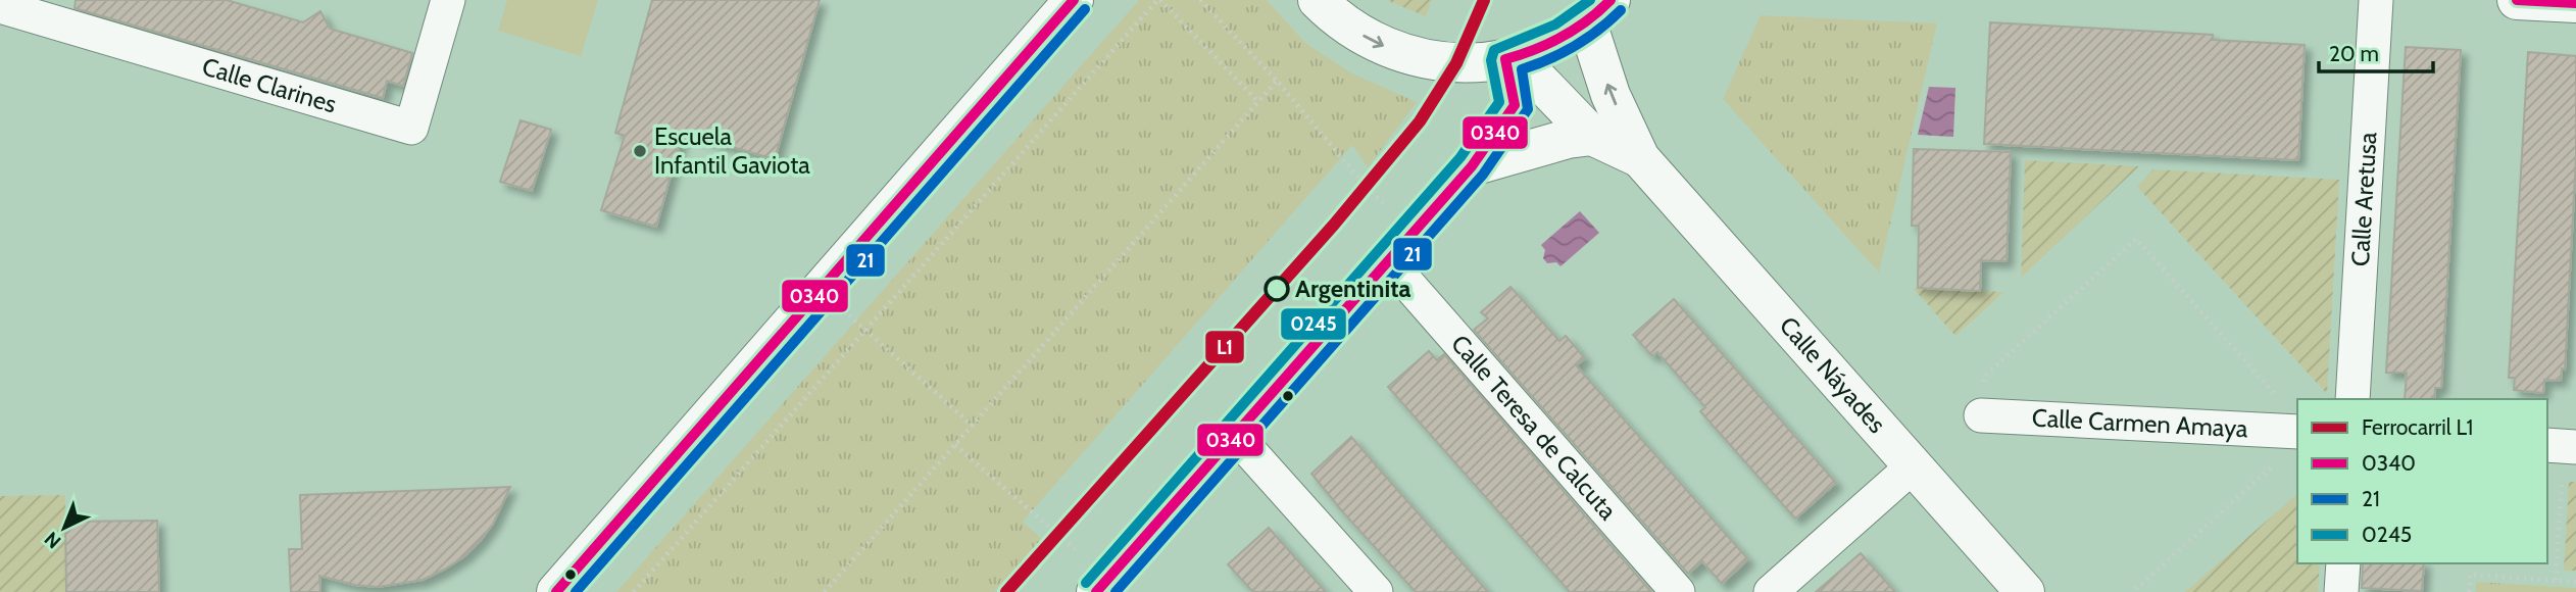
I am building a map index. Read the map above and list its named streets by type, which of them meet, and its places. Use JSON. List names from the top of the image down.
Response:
{
  "streets": {
    "main road": ["Calle Náyades"],
    "street": [
      "Calle Clarines",
      "Calle Aretusa",
      "Calle Carmen Amaya",
      "Calle Teresa de Calcuta"
    ]
  },
  "places": ["Escuela Infantil Gaviota", "Argentinita"],
  "lines": [
    "rail line L1",
    "transit line 0340",
    "transit line 0245",
    "transit line 21"
  ],
  "legend": [
    "Ferrocarril L1",
    "0340",
    "21",
    "0245"
  ],
  "scale_bar": "20 m",
  "north": "bottom left"
}
